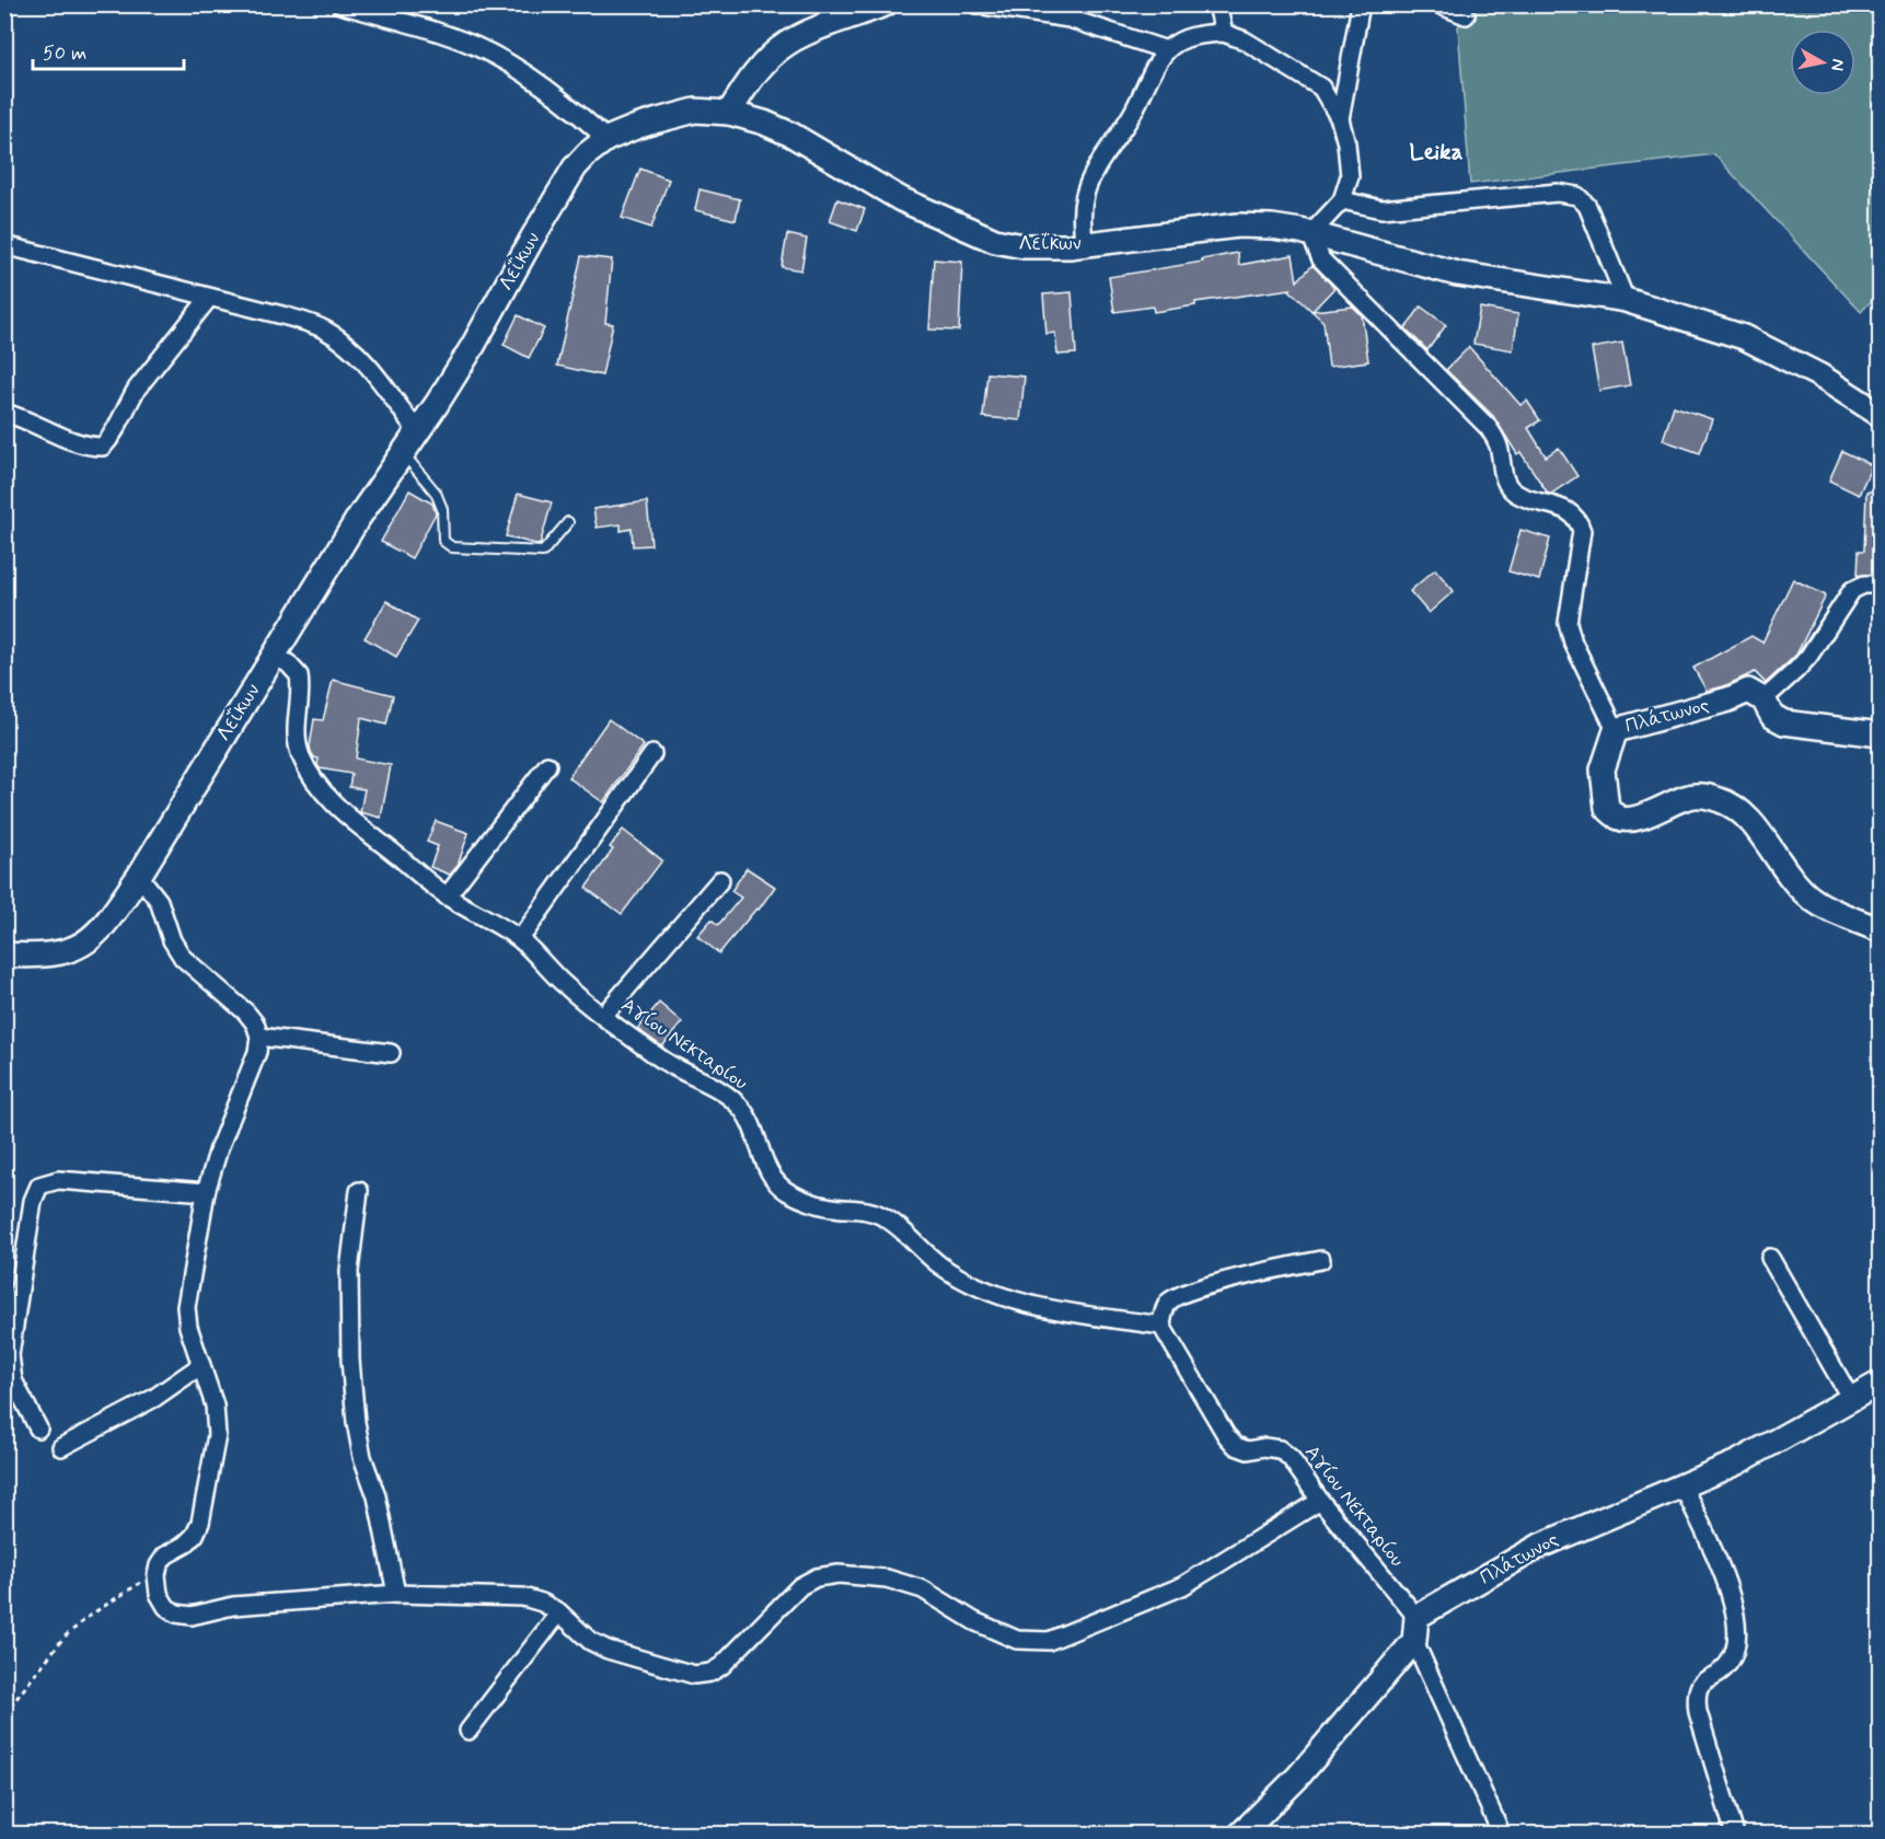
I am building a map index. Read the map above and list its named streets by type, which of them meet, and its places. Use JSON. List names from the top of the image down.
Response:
{
  "streets": {
    "street": ["Λεΐκων", "Πλάτωνος", "Αγίου Νεκταρίου"]
  },
  "crossings": [
    ["Λεΐκων", "Αγίου Νεκταρίου"],
    ["Πλάτωνος", "Αγίου Νεκταρίου"]
  ],
  "districts": ["Leika"],
  "scale_bar": "50 m",
  "north": "right"
}
